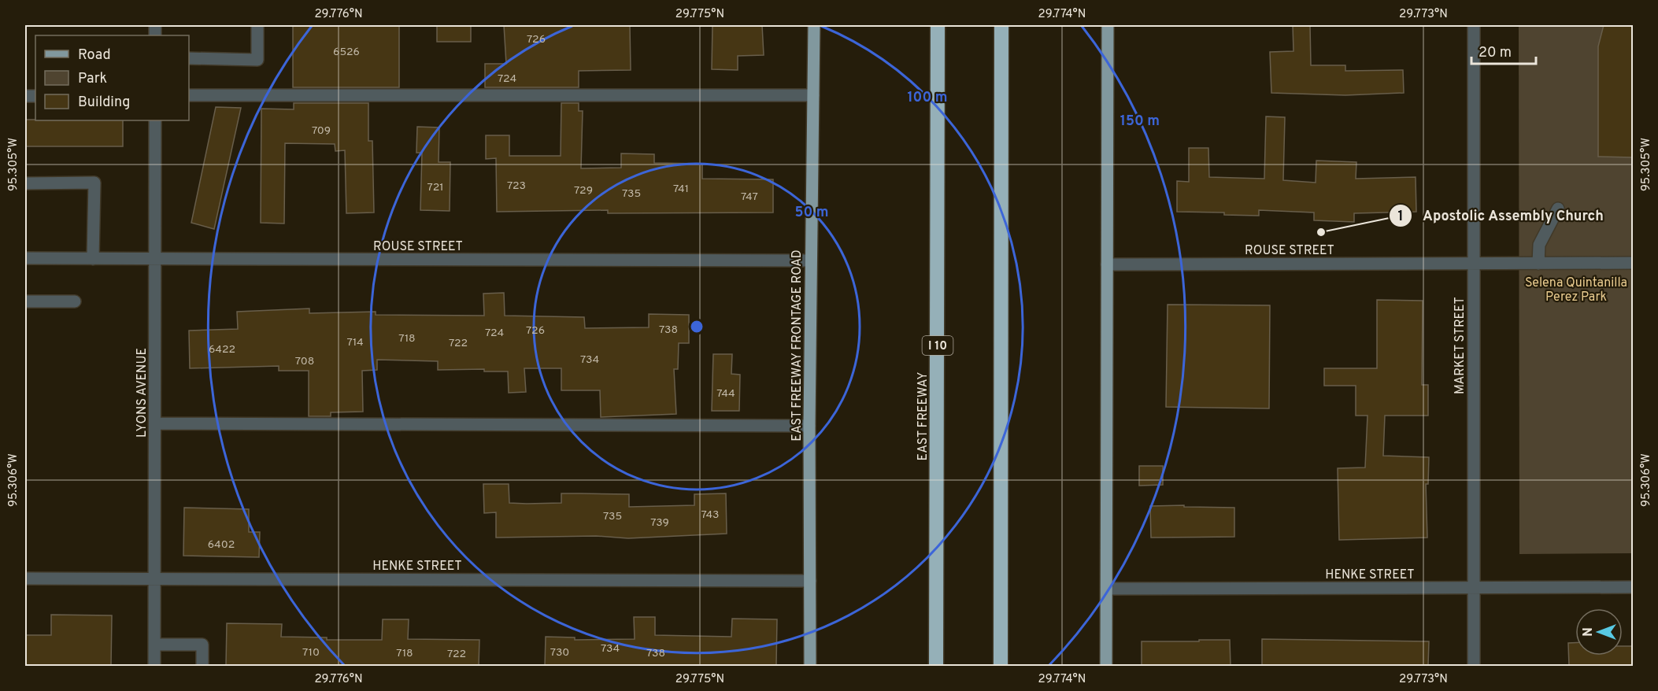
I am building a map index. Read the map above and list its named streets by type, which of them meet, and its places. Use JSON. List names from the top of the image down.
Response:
{
  "streets": {
    "highway": ["I 10", "EAST FREEWAY"],
    "main road": ["EAST FREEWAY FRONTAGE ROAD"],
    "street": [
      "ROUSE STREET",
      "MARKET STREET",
      "LYONS AVENUE",
      "HENKE STREET"
    ]
  },
  "crossings": [
    ["ROUSE STREET", "EAST FREEWAY FRONTAGE ROAD"],
    ["ROUSE STREET", "MARKET STREET"],
    ["ROUSE STREET", "LYONS AVENUE"],
    ["EAST FREEWAY FRONTAGE ROAD", "HENKE STREET"],
    ["MARKET STREET", "HENKE STREET"],
    ["LYONS AVENUE", "HENKE STREET"]
  ],
  "parks": ["Selena Quintanilla Perez Park"],
  "places": ["Apostolic Assembly Church"],
  "house_numbers": [
    "726",
    "6526",
    "724",
    "709",
    "723",
    "721",
    "741",
    "729",
    "735",
    "747",
    "738",
    "726",
    "724",
    "718",
    "714",
    "722",
    "6422",
    "734",
    "708",
    "744",
    "743",
    "735",
    "739",
    "6402",
    "734",
    "710",
    "730",
    "718",
    "738",
    "722"
  ],
  "legend": ["Road", "Park", "Building"],
  "scale_bar": "20 m",
  "north": "left",
  "coordinates": [
    "29.776°N",
    "29.775°N",
    "29.774°N",
    "29.773°N",
    "95.305°W",
    "95.306°W"
  ],
  "rings": ["100 m", "150 m", "50 m"]
}
